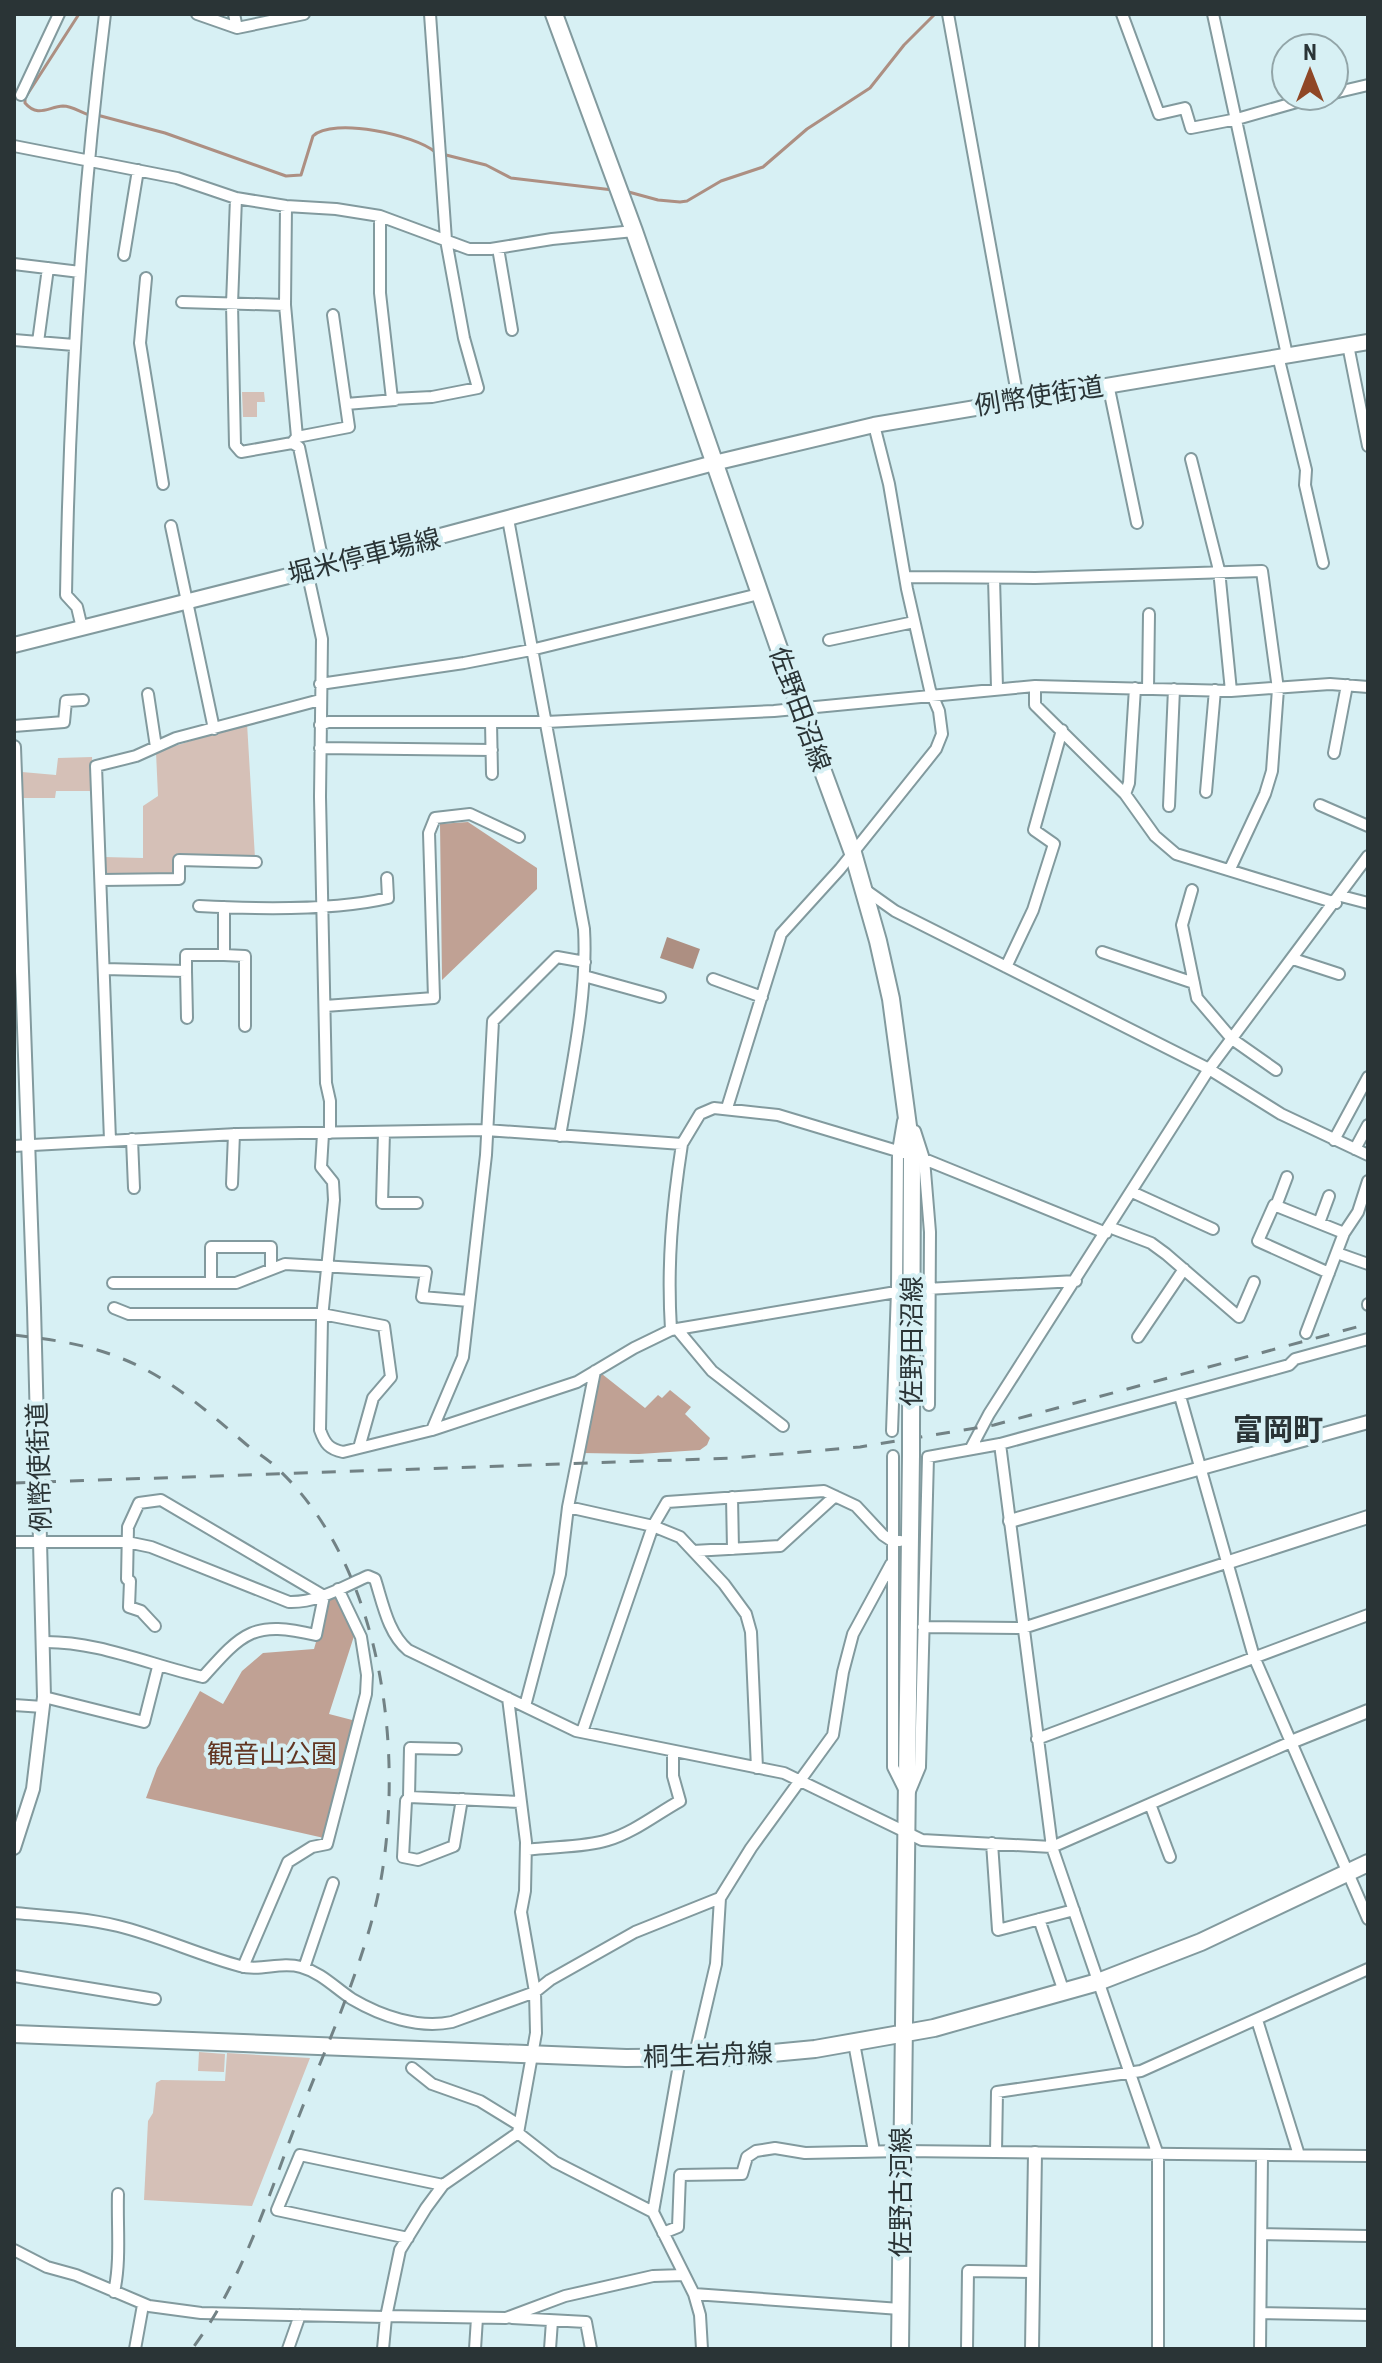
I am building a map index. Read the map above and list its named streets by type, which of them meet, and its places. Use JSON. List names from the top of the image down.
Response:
{
  "streets": {
    "main road": [
      "例幣使街道",
      "堀米停車場線",
      "佐野田沼線",
      "桐生岩舟線",
      "佐野古河線"
    ]
  },
  "crossings": [
    ["例幣使街道", "堀米停車場線"],
    ["例幣使街道", "佐野田沼線"],
    ["堀米停車場線", "佐野田沼線"],
    ["桐生岩舟線", "佐野古河線"]
  ],
  "districts": ["富岡町"],
  "parks": ["観音山公園"],
  "north": "top"
}
